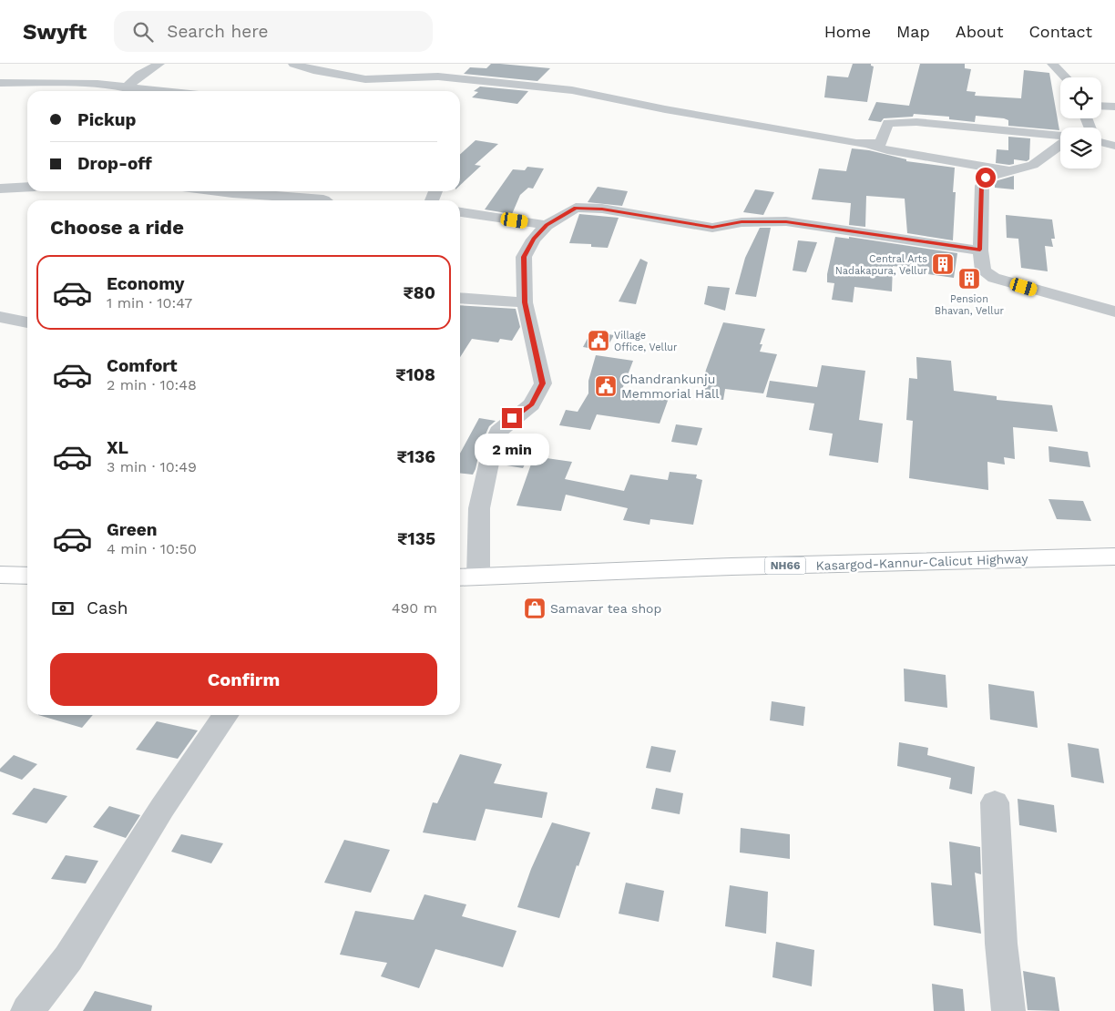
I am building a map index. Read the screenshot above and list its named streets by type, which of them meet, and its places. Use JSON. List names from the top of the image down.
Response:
{
  "streets": {
    "highway": ["Kasargod-Kannur-Calicut Highway", "NH66"]
  },
  "places": {
    "building": ["Central Arts Nadakapura, Vellur", "Pension Bhavan, Vellur"],
    "public building": ["Village Office, Vellur", "Chandrankunju Memmorial Hall"],
    "shop": ["Samavar tea shop"]
  },
  "page": {
    "header": "Swyft",
    "search": "Search here",
    "nav": [
      "Home",
      "Map",
      "About",
      "Contact"
    ],
    "banner": ["Pickup", "Drop-off"],
    "heading": "Choose a ride",
    "list": [
      {
        "name": "Economy",
        "note": "1 min · 10:47",
        "value": "₹80"
      },
      {
        "name": "Comfort",
        "note": "2 min · 10:48",
        "value": "₹108"
      },
      {
        "name": "XL",
        "note": "3 min · 10:49",
        "value": "₹136"
      },
      {
        "name": "Green",
        "note": "4 min · 10:50",
        "value": "₹135"
      }
    ],
    "bubble": "2 min",
    "pay": ["Cash", "490 m"],
    "buttons": "Confirm"
  }
}
